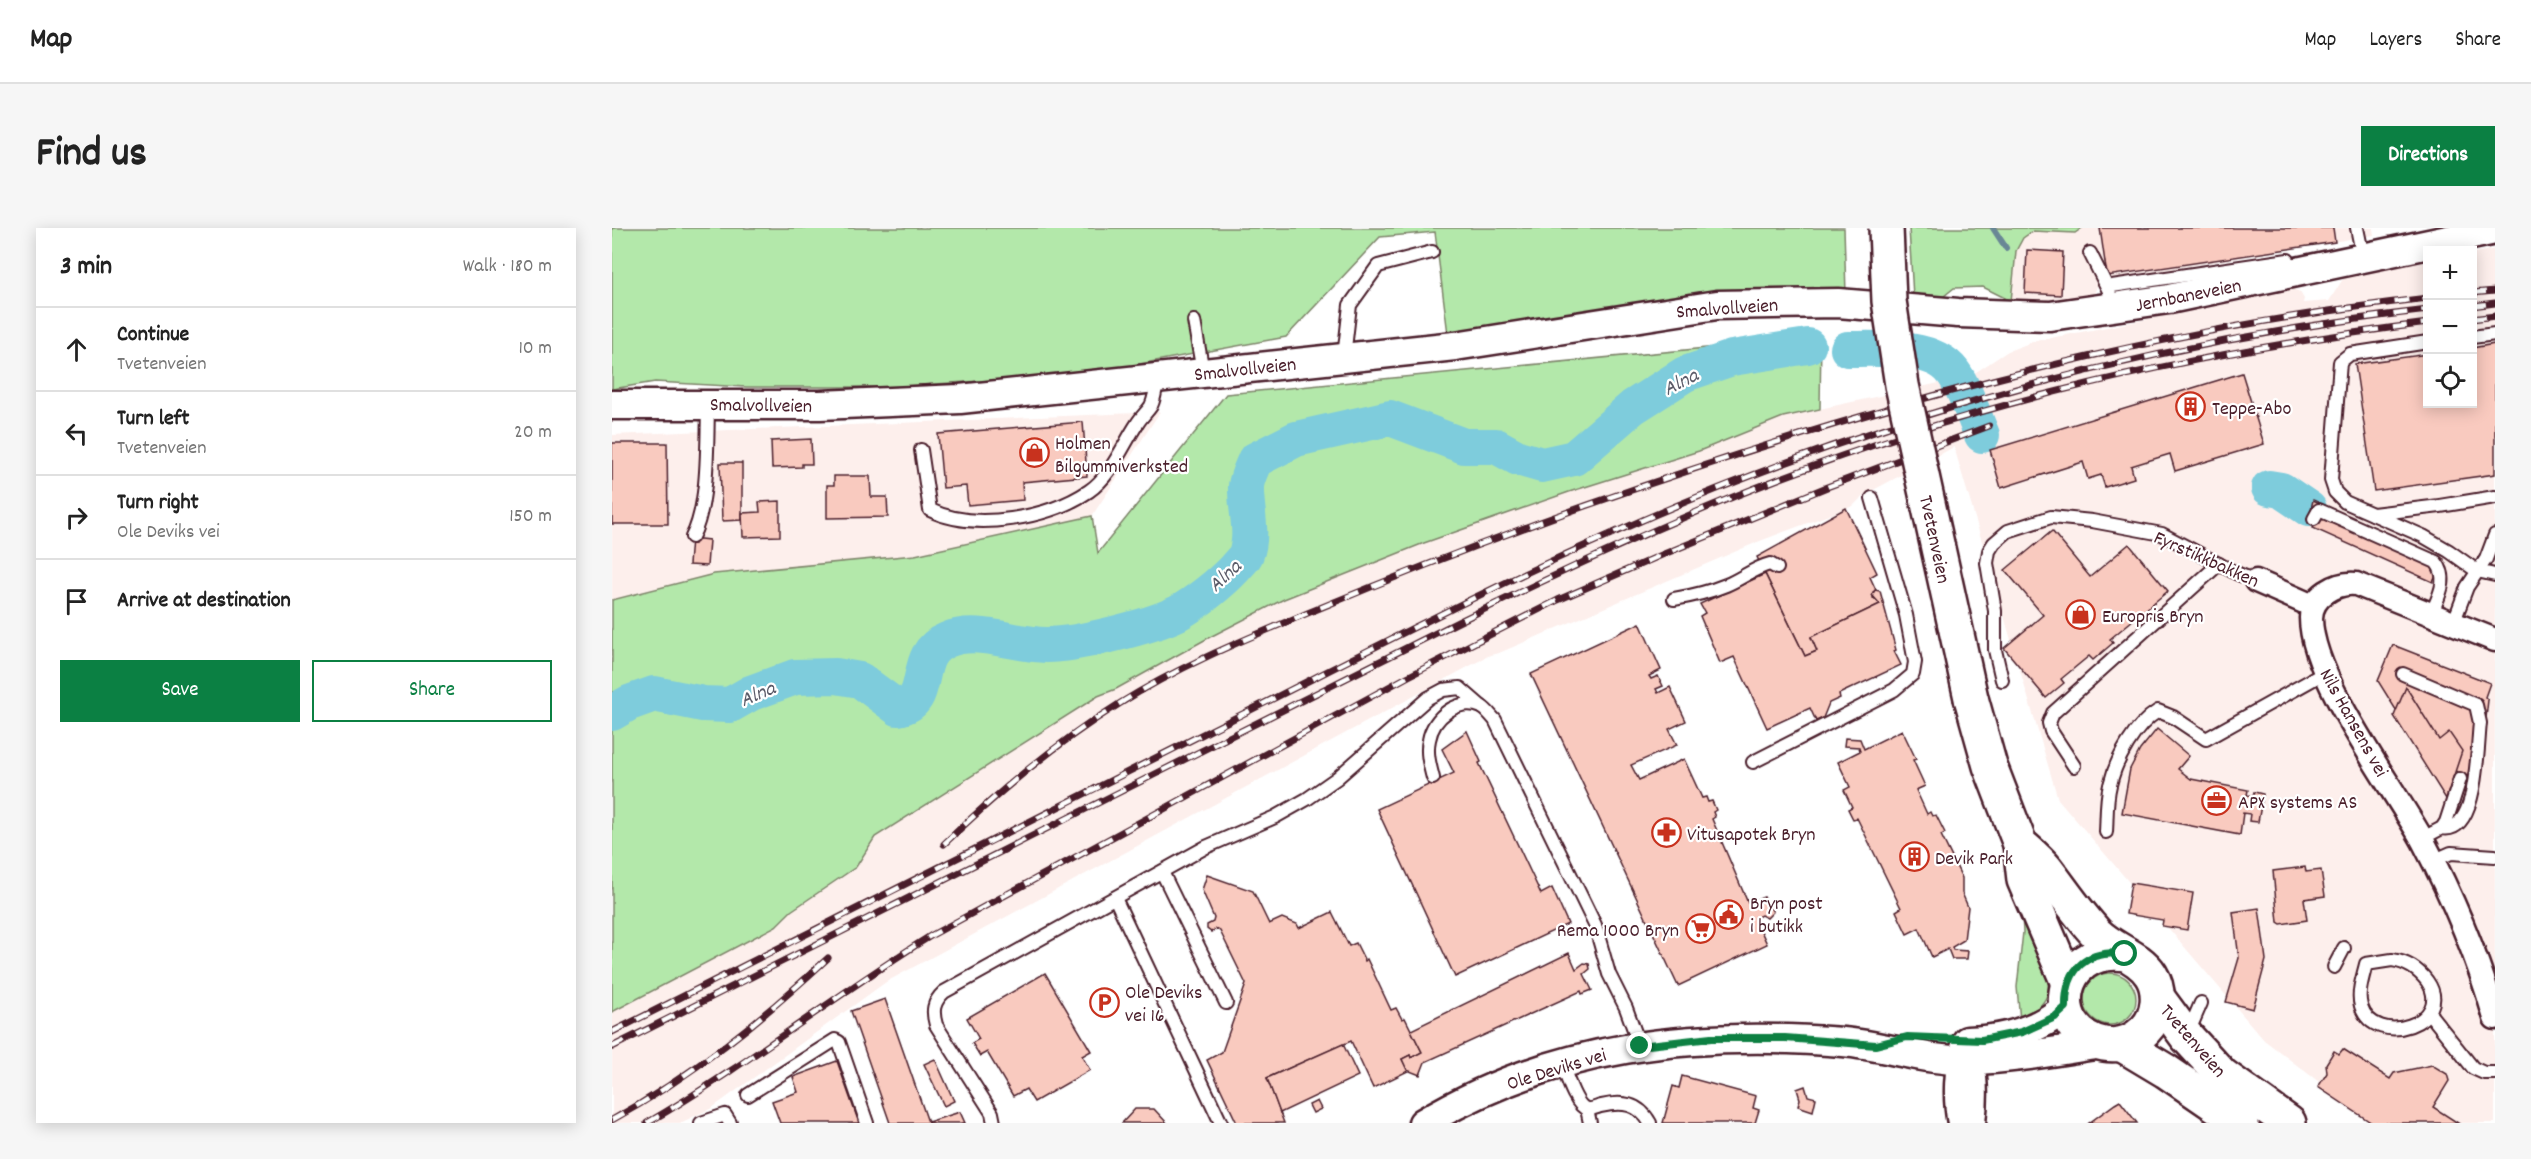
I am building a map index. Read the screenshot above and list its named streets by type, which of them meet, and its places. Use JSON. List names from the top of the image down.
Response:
{
  "streets": {
    "main road": ["Tvetenveien"],
    "street": [
      "Jernbaneveien",
      "Smalvollveien",
      "Fyrstikkbakken",
      "Nils Hansens vei",
      "Ole Deviks vei"
    ]
  },
  "crossings": [
    ["Jernbaneveien", "Smalvollveien"],
    ["Tvetenveien", "Ole Deviks vei"],
    ["Fyrstikkbakken", "Nils Hansens vei"]
  ],
  "water": ["Alna"],
  "places": {
    "building": ["Teppe-Abo", "Devik Park"],
    "shop": ["Holmen Bilgummiverksted", "Europris Bryn"],
    "office": ["APX systems AS"],
    "pharmacy": ["Vitusapotek Bryn"],
    "public building": ["Bryn post i butikk"],
    "supermarket": ["Rema 1000 Bryn"],
    "parking": ["Ole Deviks vei 16"]
  },
  "page": {
    "header": "Map",
    "nav": ["Map", "Layers", "Share"],
    "title": "Find us",
    "buttons": [
      "Directions",
      ["Save", "Share"]
    ],
    "heading": ["3 min", "Walk · 180 m"],
    "map_buttons": ["+", "−"],
    "list": [
      ["Continue", "Tvetenveien", "10 m"],
      ["Turn left", "Tvetenveien", "20 m"],
      ["Turn right", "Ole Deviks vei", "150 m"],
      "Arrive at destination"
    ]
  }
}
